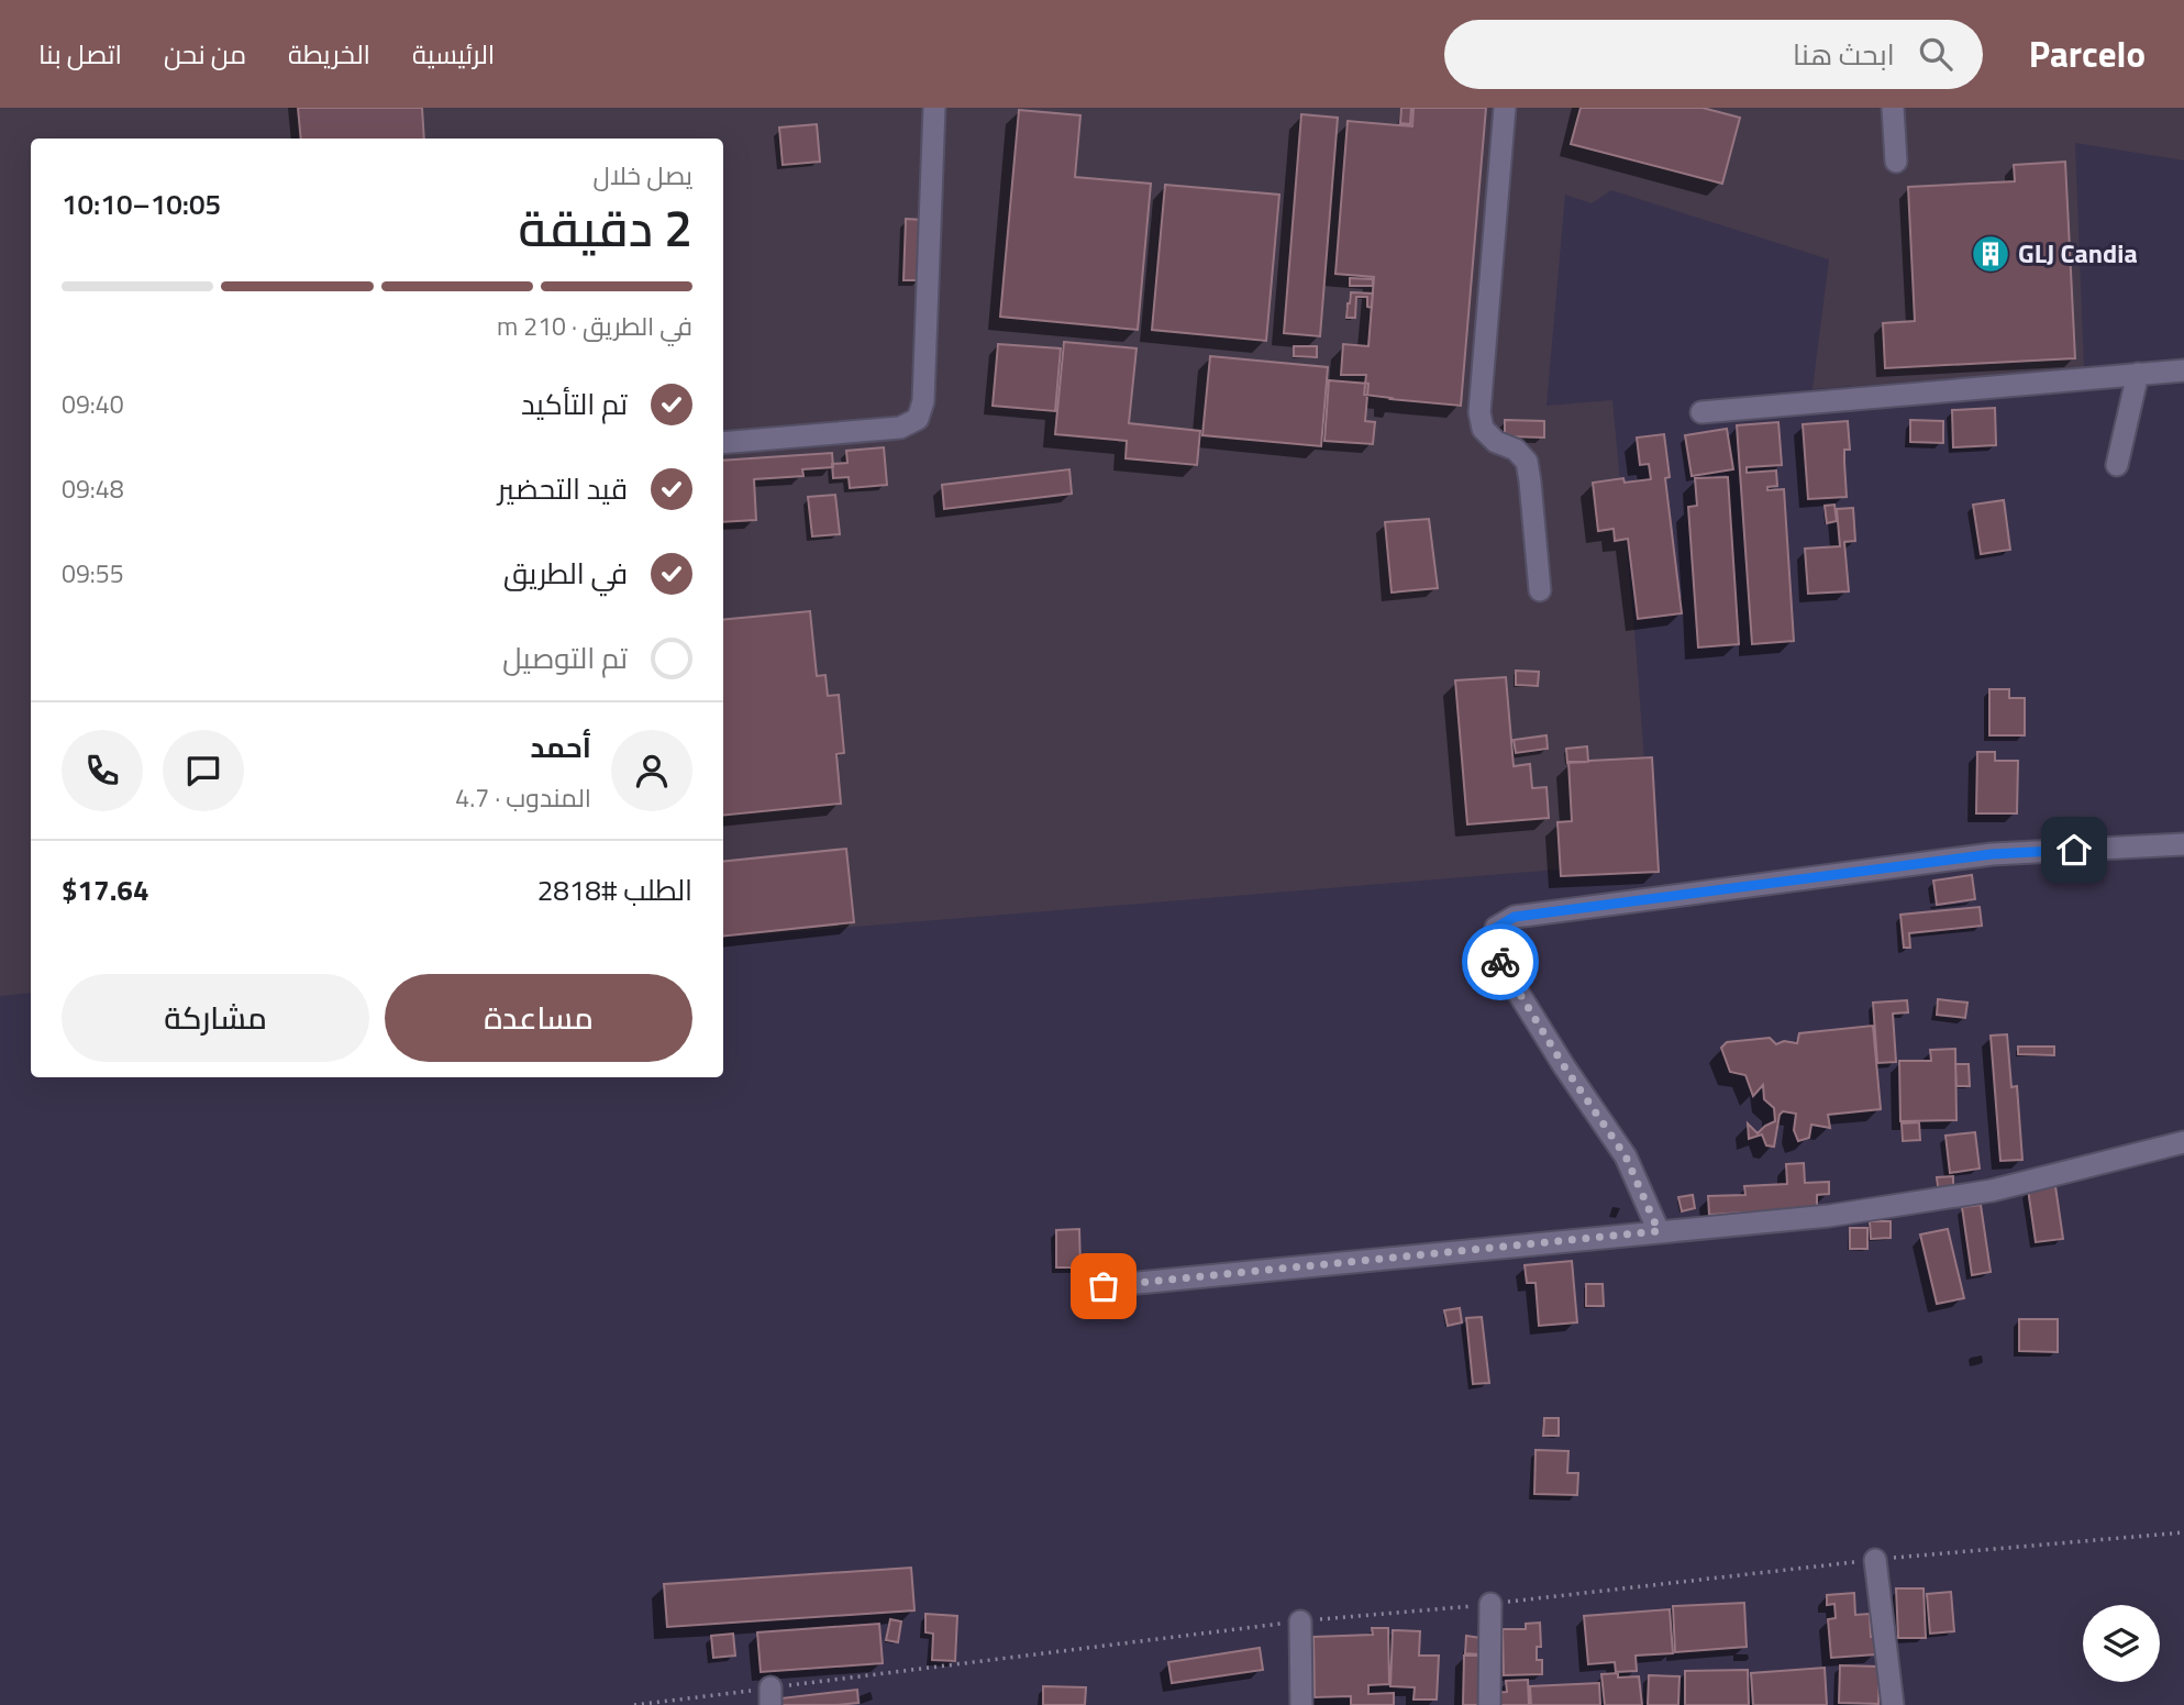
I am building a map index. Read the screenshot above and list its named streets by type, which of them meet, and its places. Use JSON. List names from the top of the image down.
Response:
{
  "places": {
    "building": ["GLJ Candia"]
  },
  "page": {
    "header": "Parcelo",
    "search": "ابحث هنا",
    "nav": [
      "الرئيسية",
      "الخريطة",
      "من نحن",
      "اتصل بنا"
    ],
    "heading": ["2 دقيقة", "يصل خلال", "10:05–10:10"],
    "panel": [
      "أحمد",
      "المندوب · 4.7",
      "الطلب #2818",
      "$17.64"
    ],
    "bar": "في الطريق · 210 m",
    "list": [
      ["تم التأكيد", "09:40"],
      ["قيد التحضير", "09:48"],
      ["في الطريق", "09:55"],
      "تم التوصيل"
    ],
    "buttons": ["مساعدة", "مشاركة"]
  }
}
